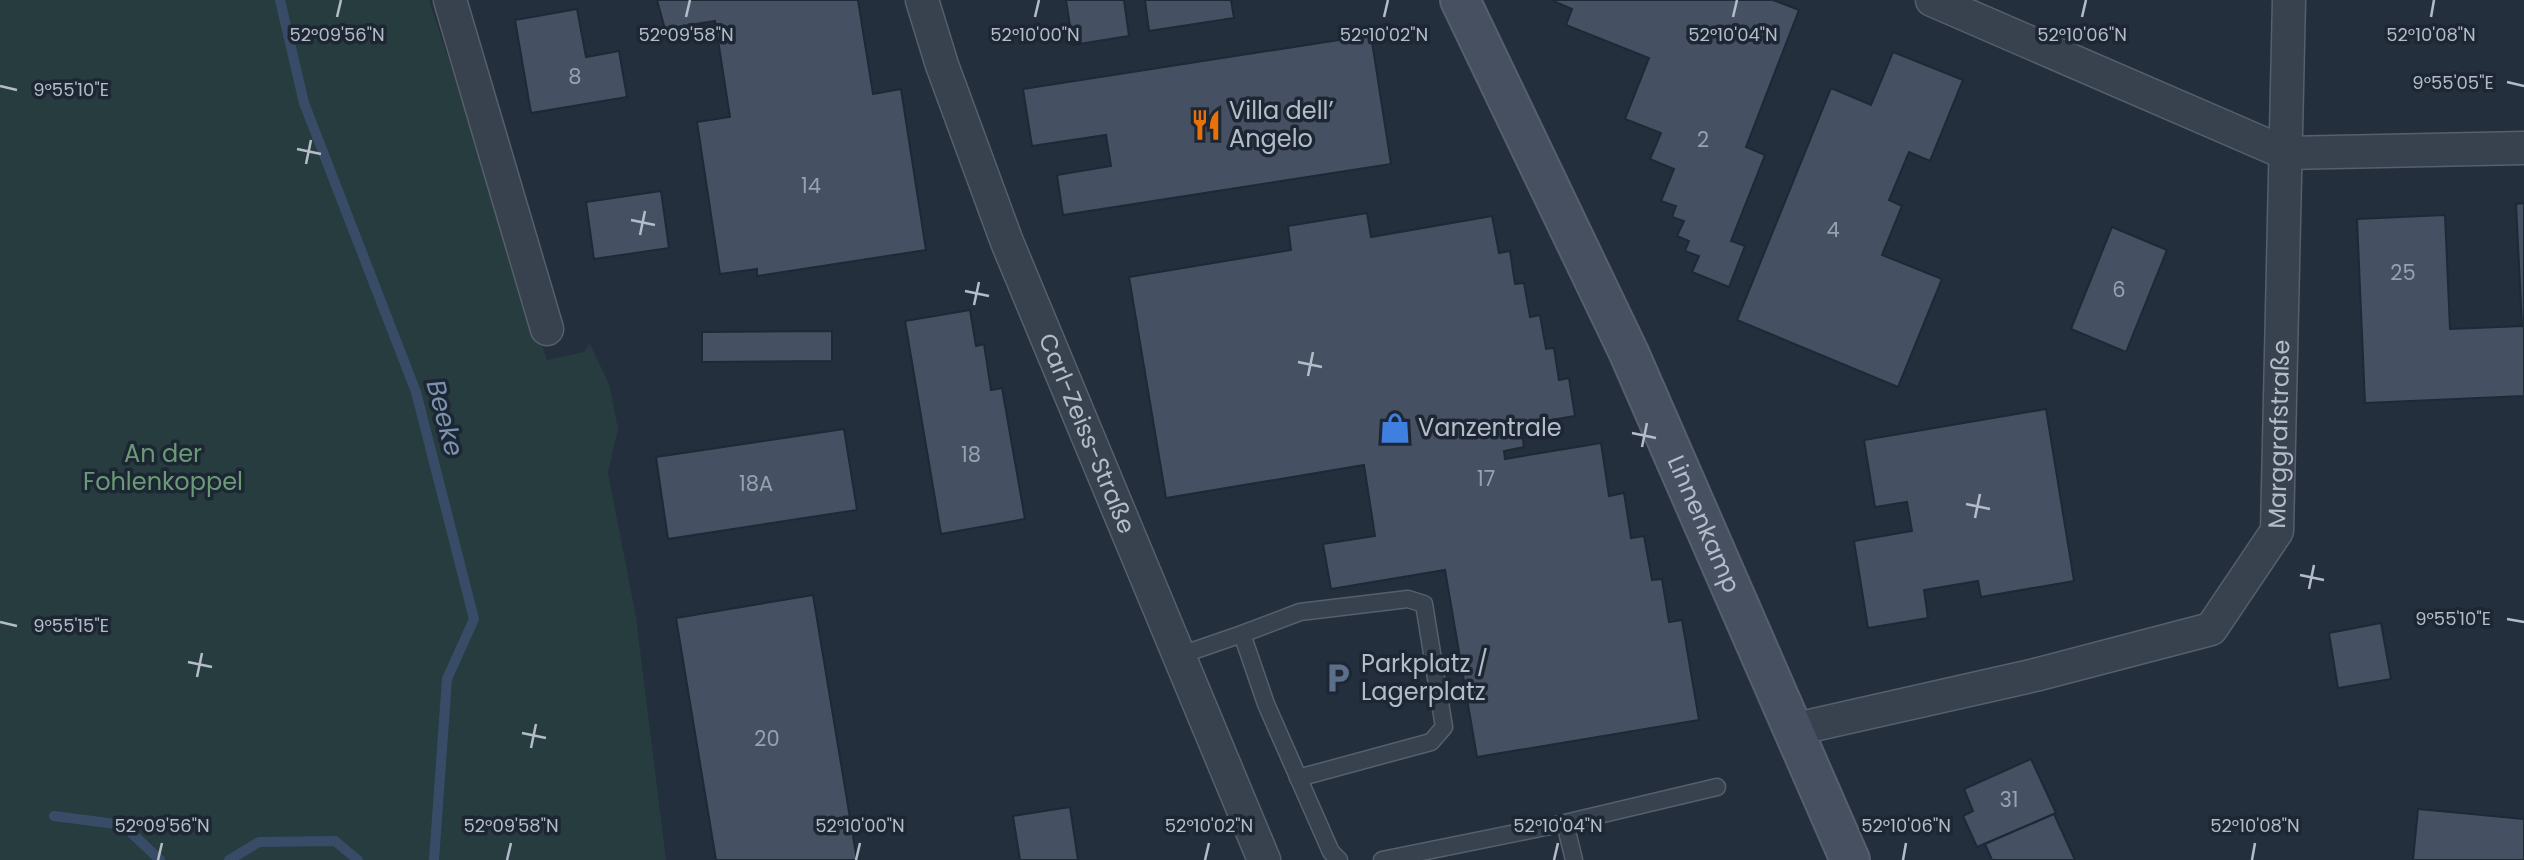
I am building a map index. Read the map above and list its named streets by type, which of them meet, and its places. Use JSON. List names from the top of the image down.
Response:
{
  "streets": {
    "main road": ["Linnenkamp"],
    "street": ["Marggrafstraße", "Carl-Zeiss-Straße"]
  },
  "crossings": [
    ["Marggrafstraße", "Linnenkamp"]
  ],
  "water": ["Beeke"],
  "parks": ["An der Fohlenkoppel"],
  "places": {
    "restaurant": ["Villa dell’ Angelo"],
    "shop": ["Vanzentrale"],
    "parking": ["Parkplatz / Lagerplatz"]
  },
  "house_numbers": [
    "8",
    "2",
    "14",
    "4",
    "25",
    "6",
    "18",
    "17",
    "18A",
    "20",
    "31"
  ],
  "coordinates": [
    "52°09'56\"N",
    "52°09'58\"N",
    "52°10'00\"N",
    "52°10'02\"N",
    "52°10'04\"N",
    "52°10'06\"N",
    "52°10'08\"N",
    "9°55'05\"E",
    "9°55'10\"E",
    "9°55'15\"E"
  ]
}
